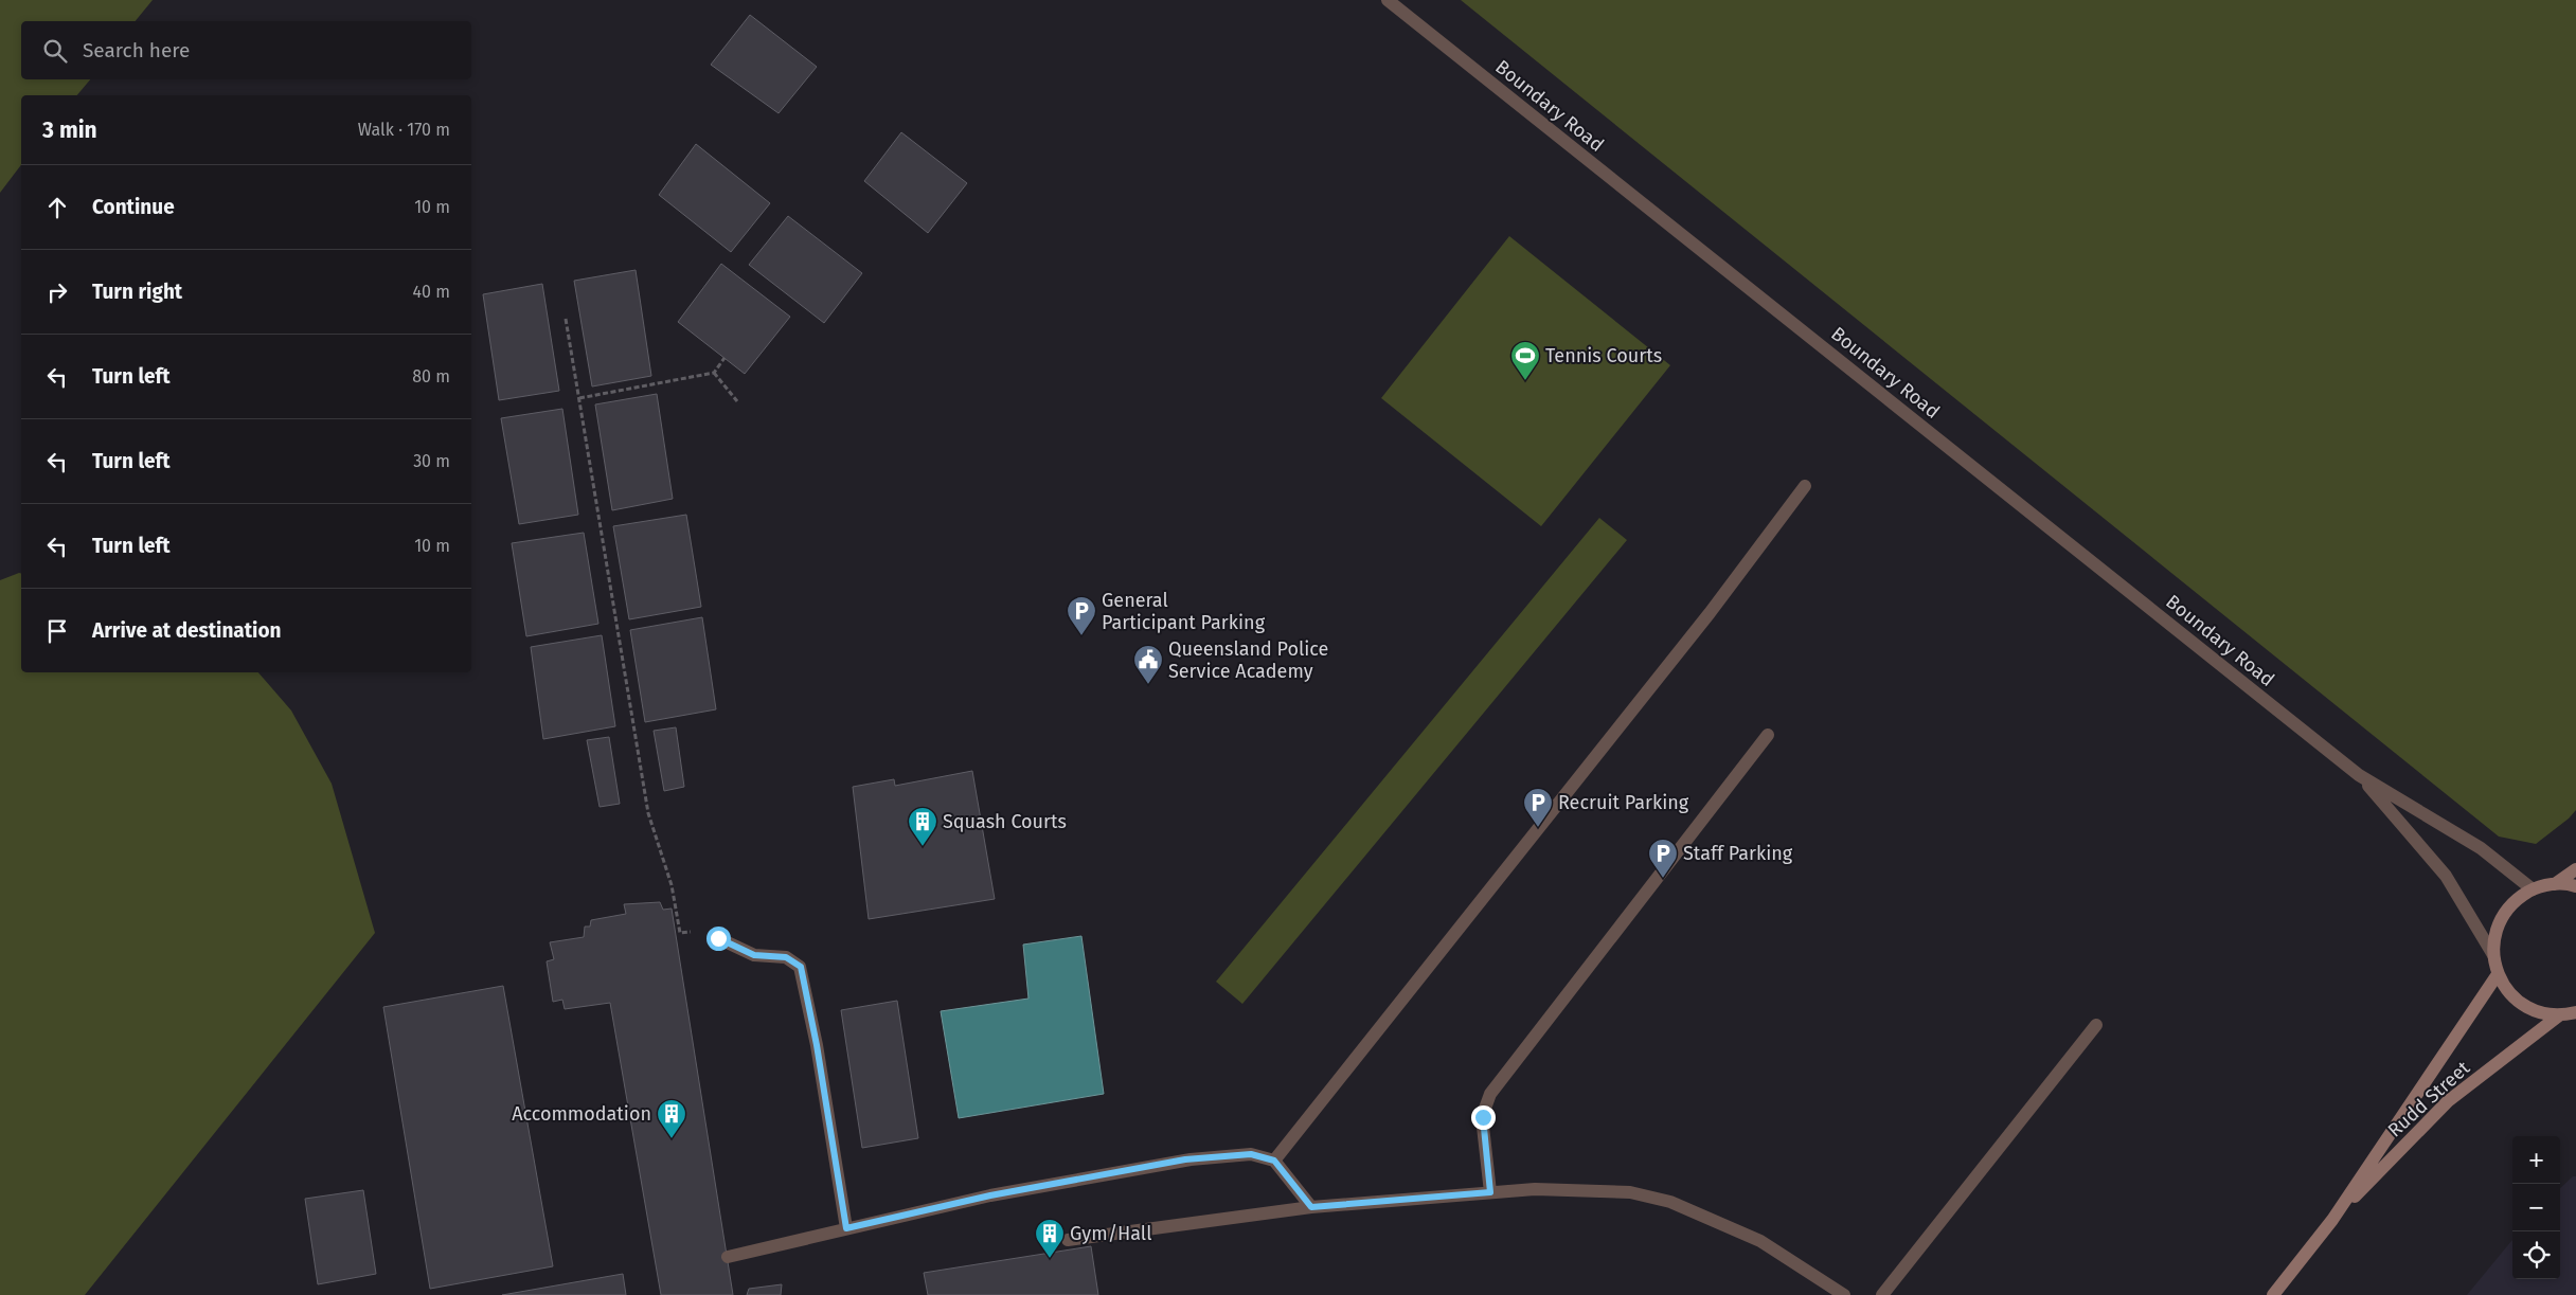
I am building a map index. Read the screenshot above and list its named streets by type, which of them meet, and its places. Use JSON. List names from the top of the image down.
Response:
{
  "streets": {
    "main road": ["Rudd Street"],
    "street": ["Boundary Road"]
  },
  "places": {
    "sports": ["Tennis Courts"],
    "parking": ["General Participant Parking", "Recruit Parking", "Staff Parking"],
    "public building": ["Queensland Police Service Academy"],
    "building": ["Squash Courts", "Accommodation", "Gym/Hall"]
  },
  "page": {
    "search": "Search here",
    "heading": ["3 min", "Walk · 170 m"],
    "list": [
      ["Continue", "10 m"],
      ["Turn right", "40 m"],
      ["Turn left", "80 m"],
      ["Turn left", "30 m"],
      ["Turn left", "10 m"],
      "Arrive at destination"
    ],
    "map_buttons": ["+", "−"]
  }
}
